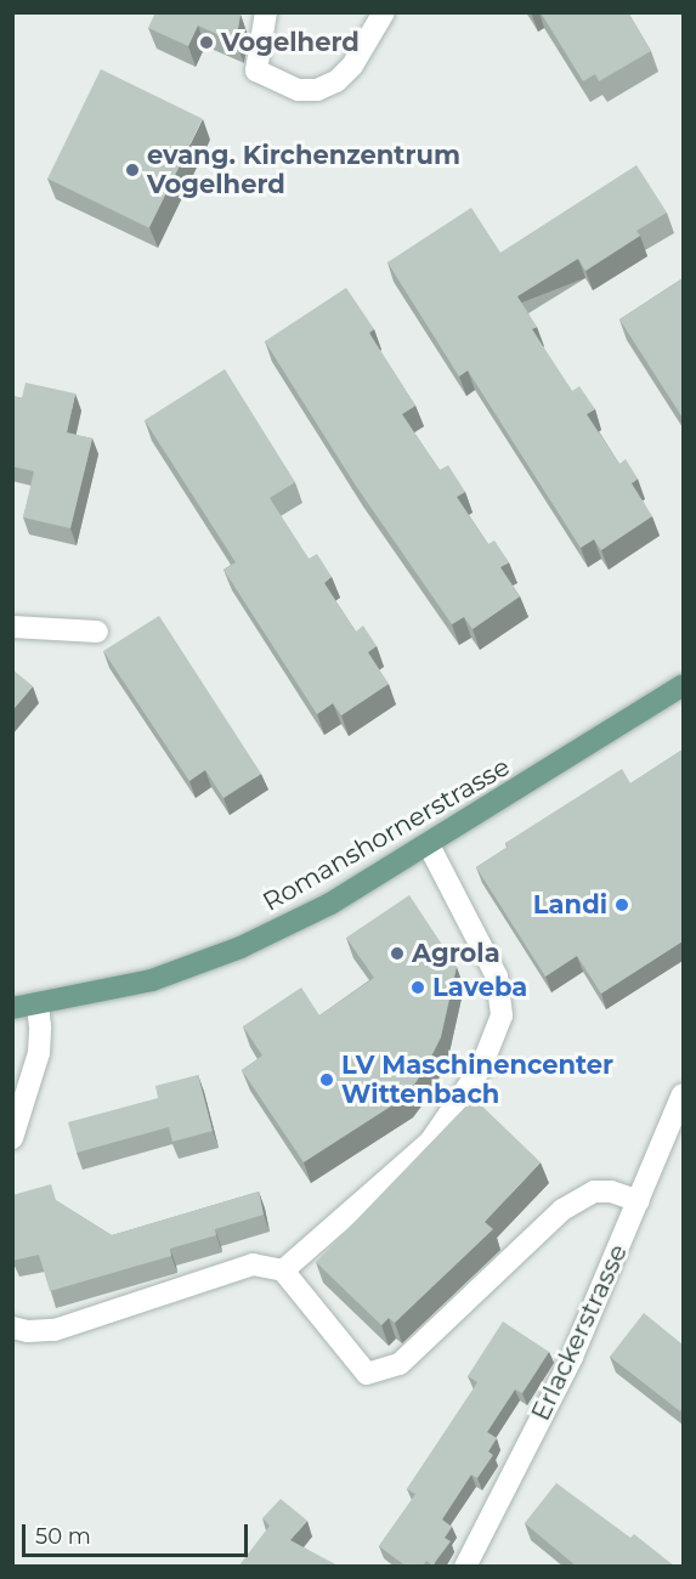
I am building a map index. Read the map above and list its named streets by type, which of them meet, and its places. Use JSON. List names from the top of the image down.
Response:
{
  "streets": {
    "main road": ["Romanshornerstrasse"],
    "street": ["Erlackerstrasse"]
  },
  "places": [
    "Vogelherd",
    "evang. Kirchenzentrum Vogelherd",
    "Landi",
    "Agrola",
    "Laveba",
    "LV Maschinencenter Wittenbach"
  ],
  "scale_bar": "50 m"
}
